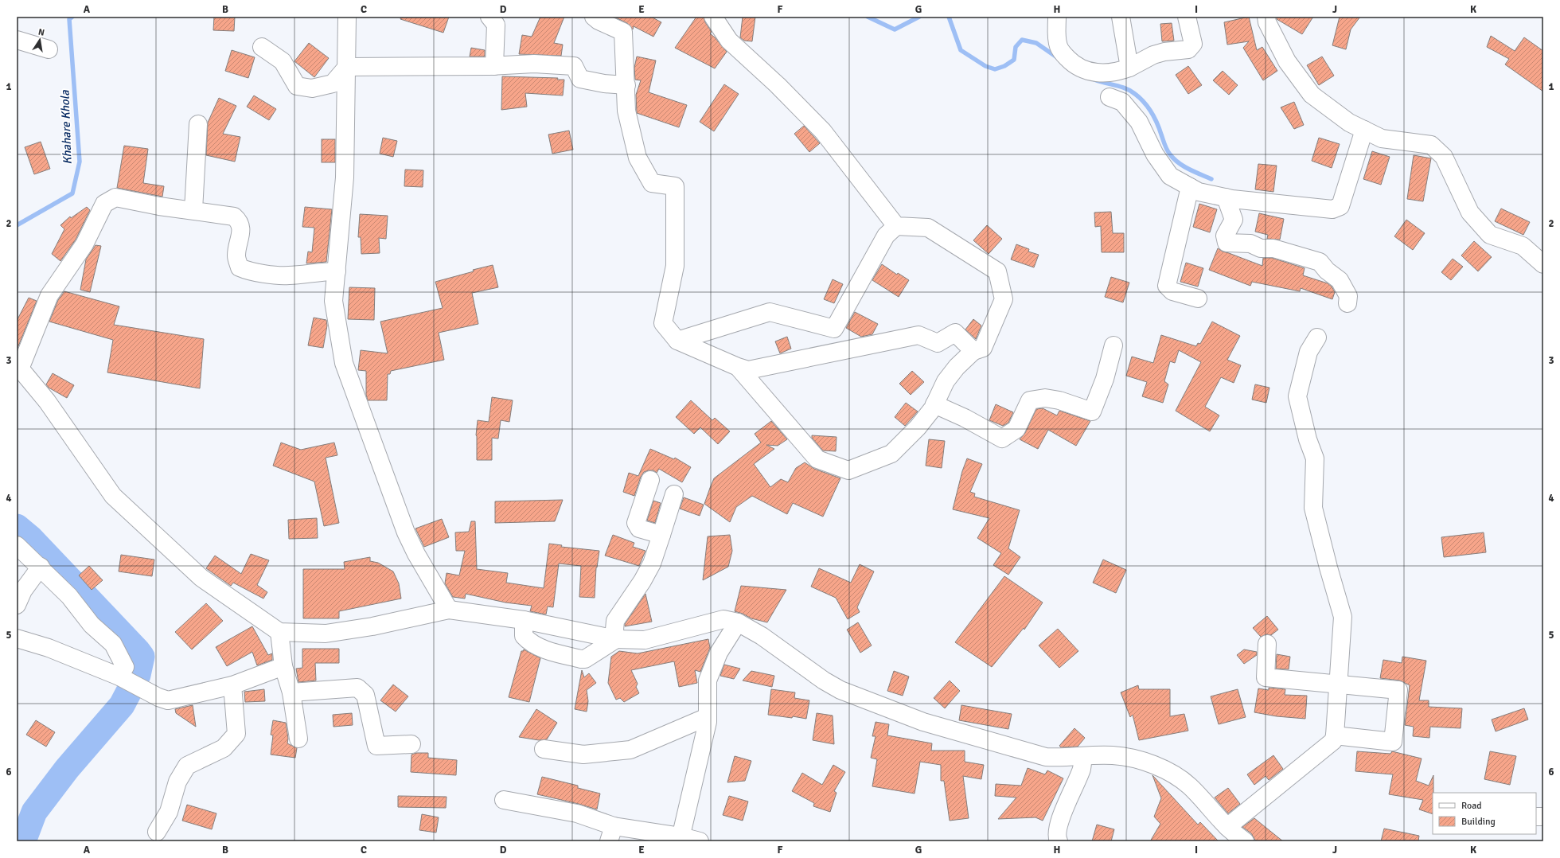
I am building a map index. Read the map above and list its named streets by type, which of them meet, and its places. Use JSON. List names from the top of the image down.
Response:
{
  "water": ["Khahare Khola"],
  "legend": ["Road", "Building"],
  "north": "top",
  "grid": {
    "columns": [
      "A",
      "B",
      "C",
      "D",
      "E",
      "F",
      "G",
      "H",
      "I",
      "J",
      "K"
    ],
    "rows": [
      "1",
      "2",
      "3",
      "4",
      "5",
      "6"
    ]
  }
}
